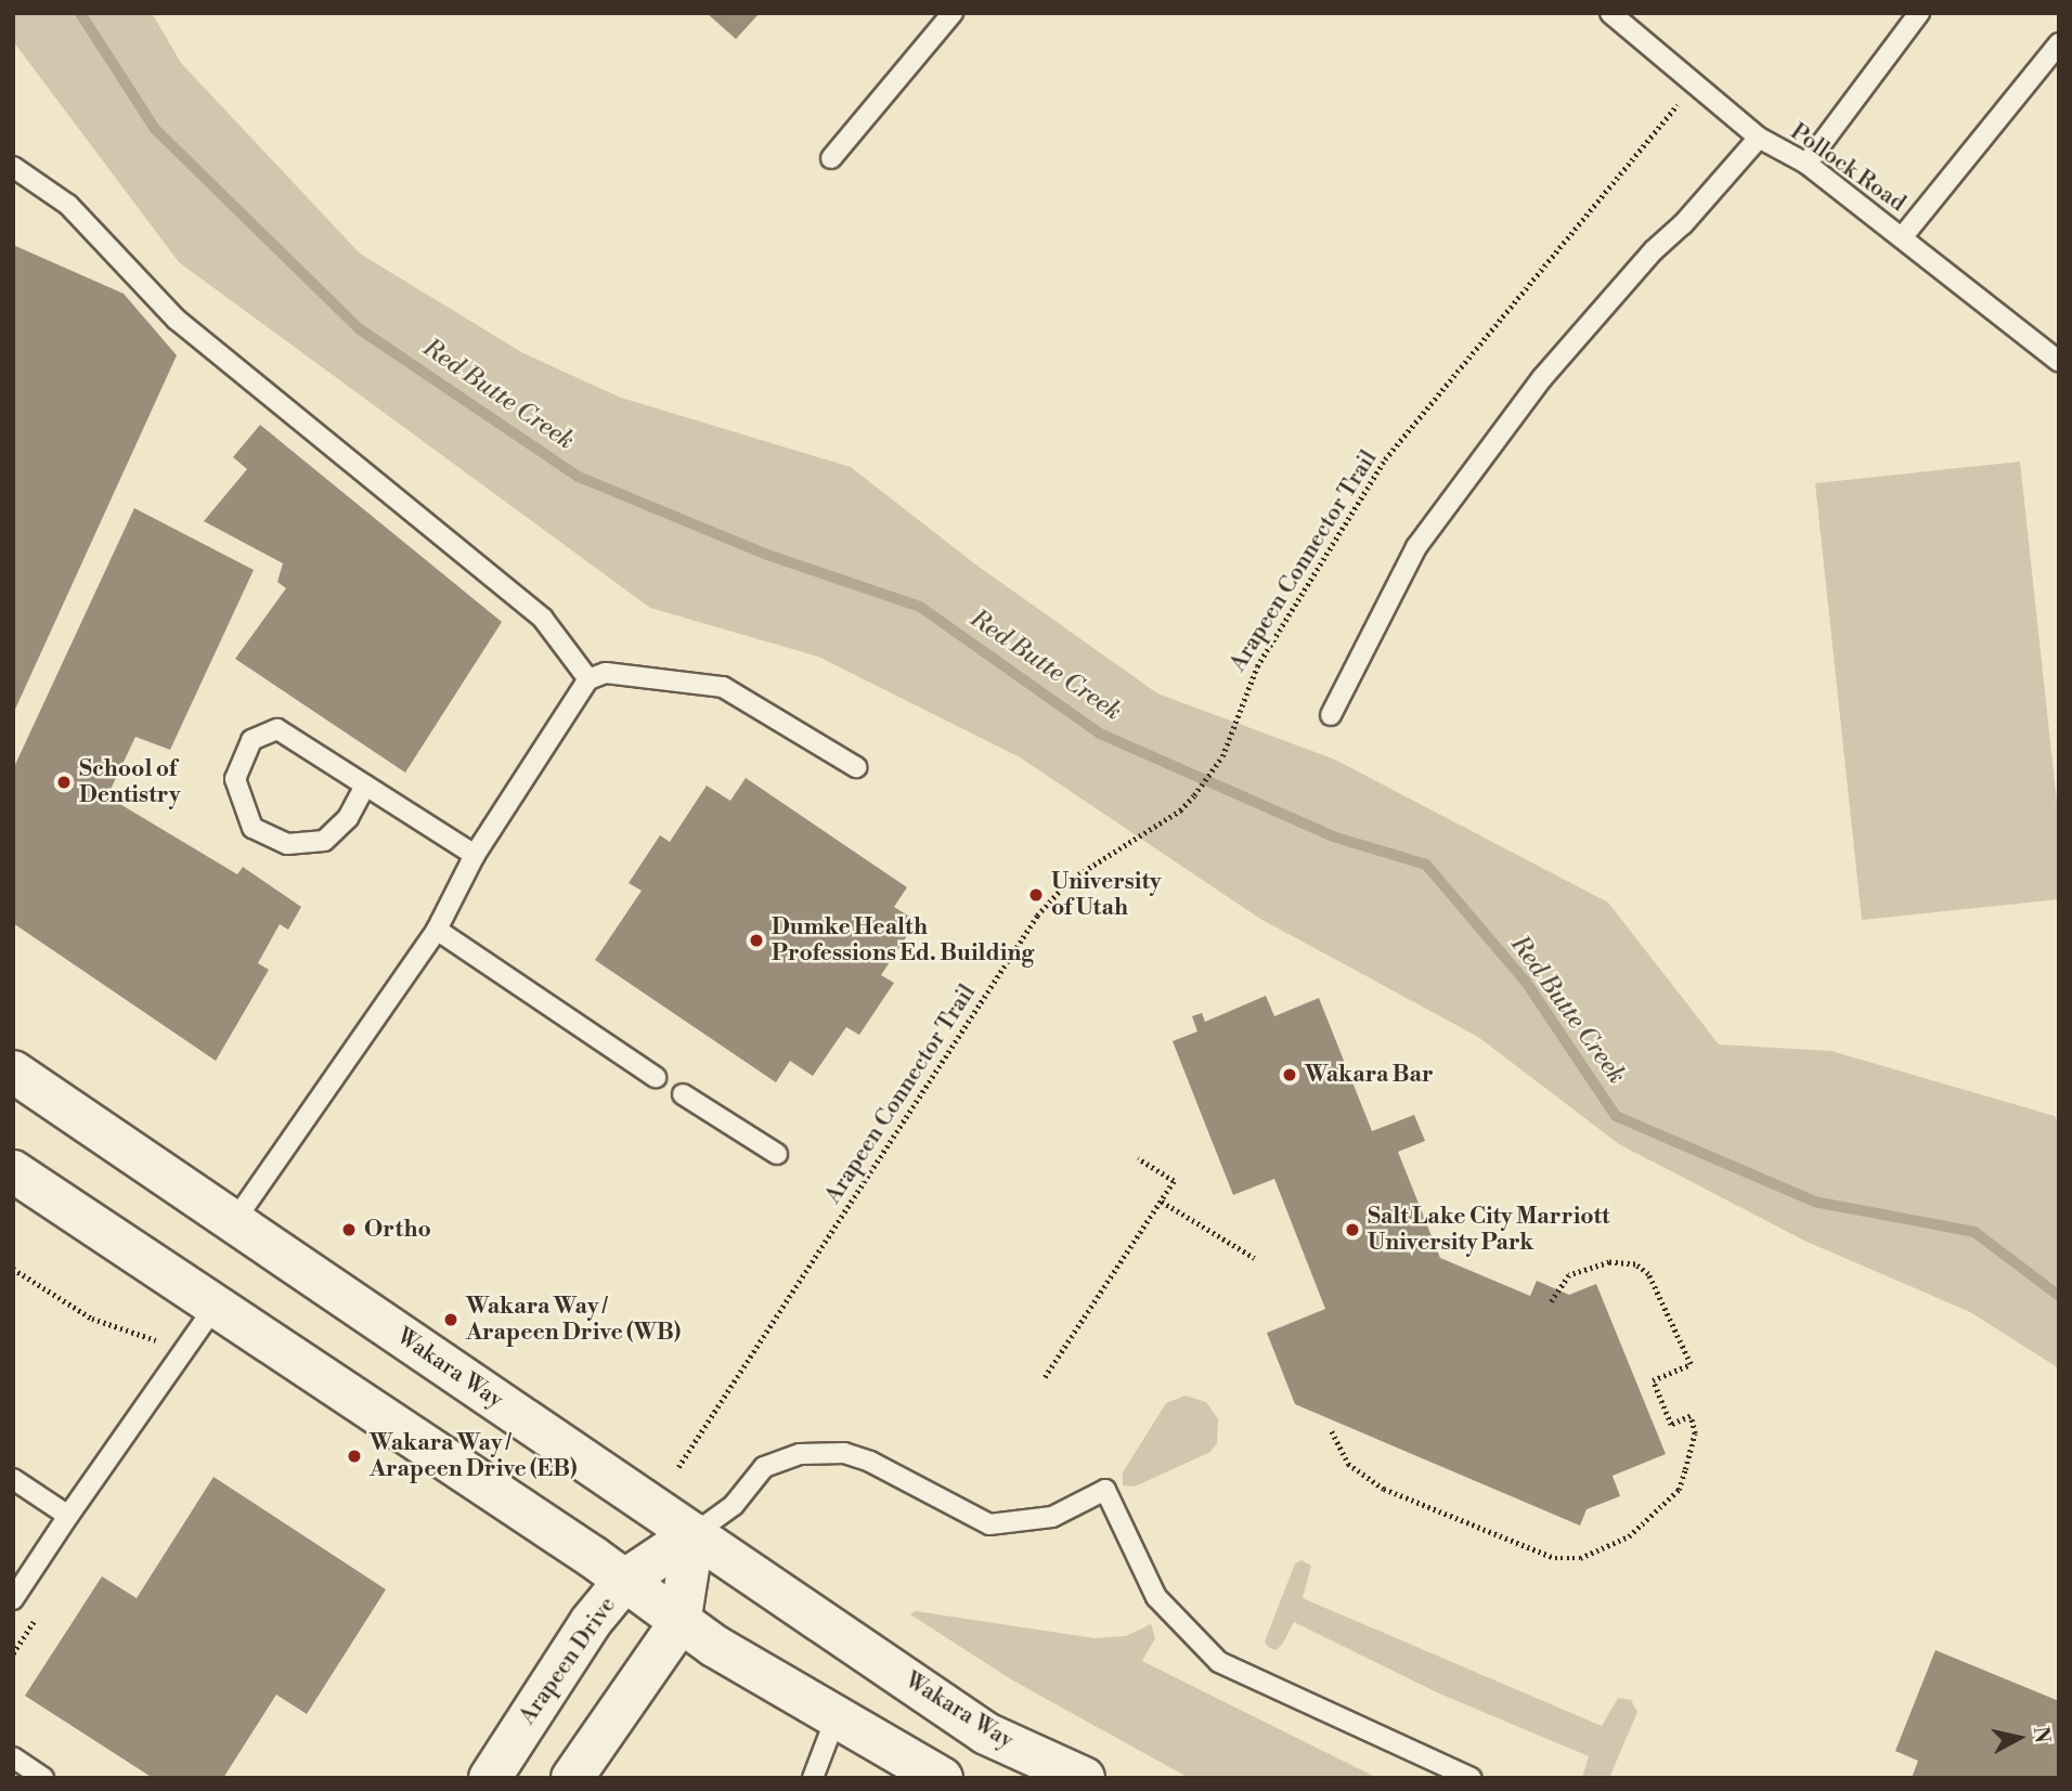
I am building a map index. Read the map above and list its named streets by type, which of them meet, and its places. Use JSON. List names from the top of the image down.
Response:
{
  "streets": {
    "street": ["Wakara Way", "Arapeen Drive"],
    "lane": ["Pollock Road"],
    "path": ["Arapeen Connector Trail"]
  },
  "crossings": [
    ["Pollock Road", "Arapeen Connector Trail"],
    ["Wakara Way", "Arapeen Drive"]
  ],
  "water": ["Red Butte Creek"],
  "places": [
    "School of Dentistry",
    "University of Utah",
    "Dumke Health Professions Ed. Building",
    "Wakara Bar",
    "Ortho",
    "Salt Lake City Marriott University Park",
    "Wakara Way / Arapeen Drive (WB)",
    "Wakara Way / Arapeen Drive (EB)"
  ],
  "north": "right"
}
